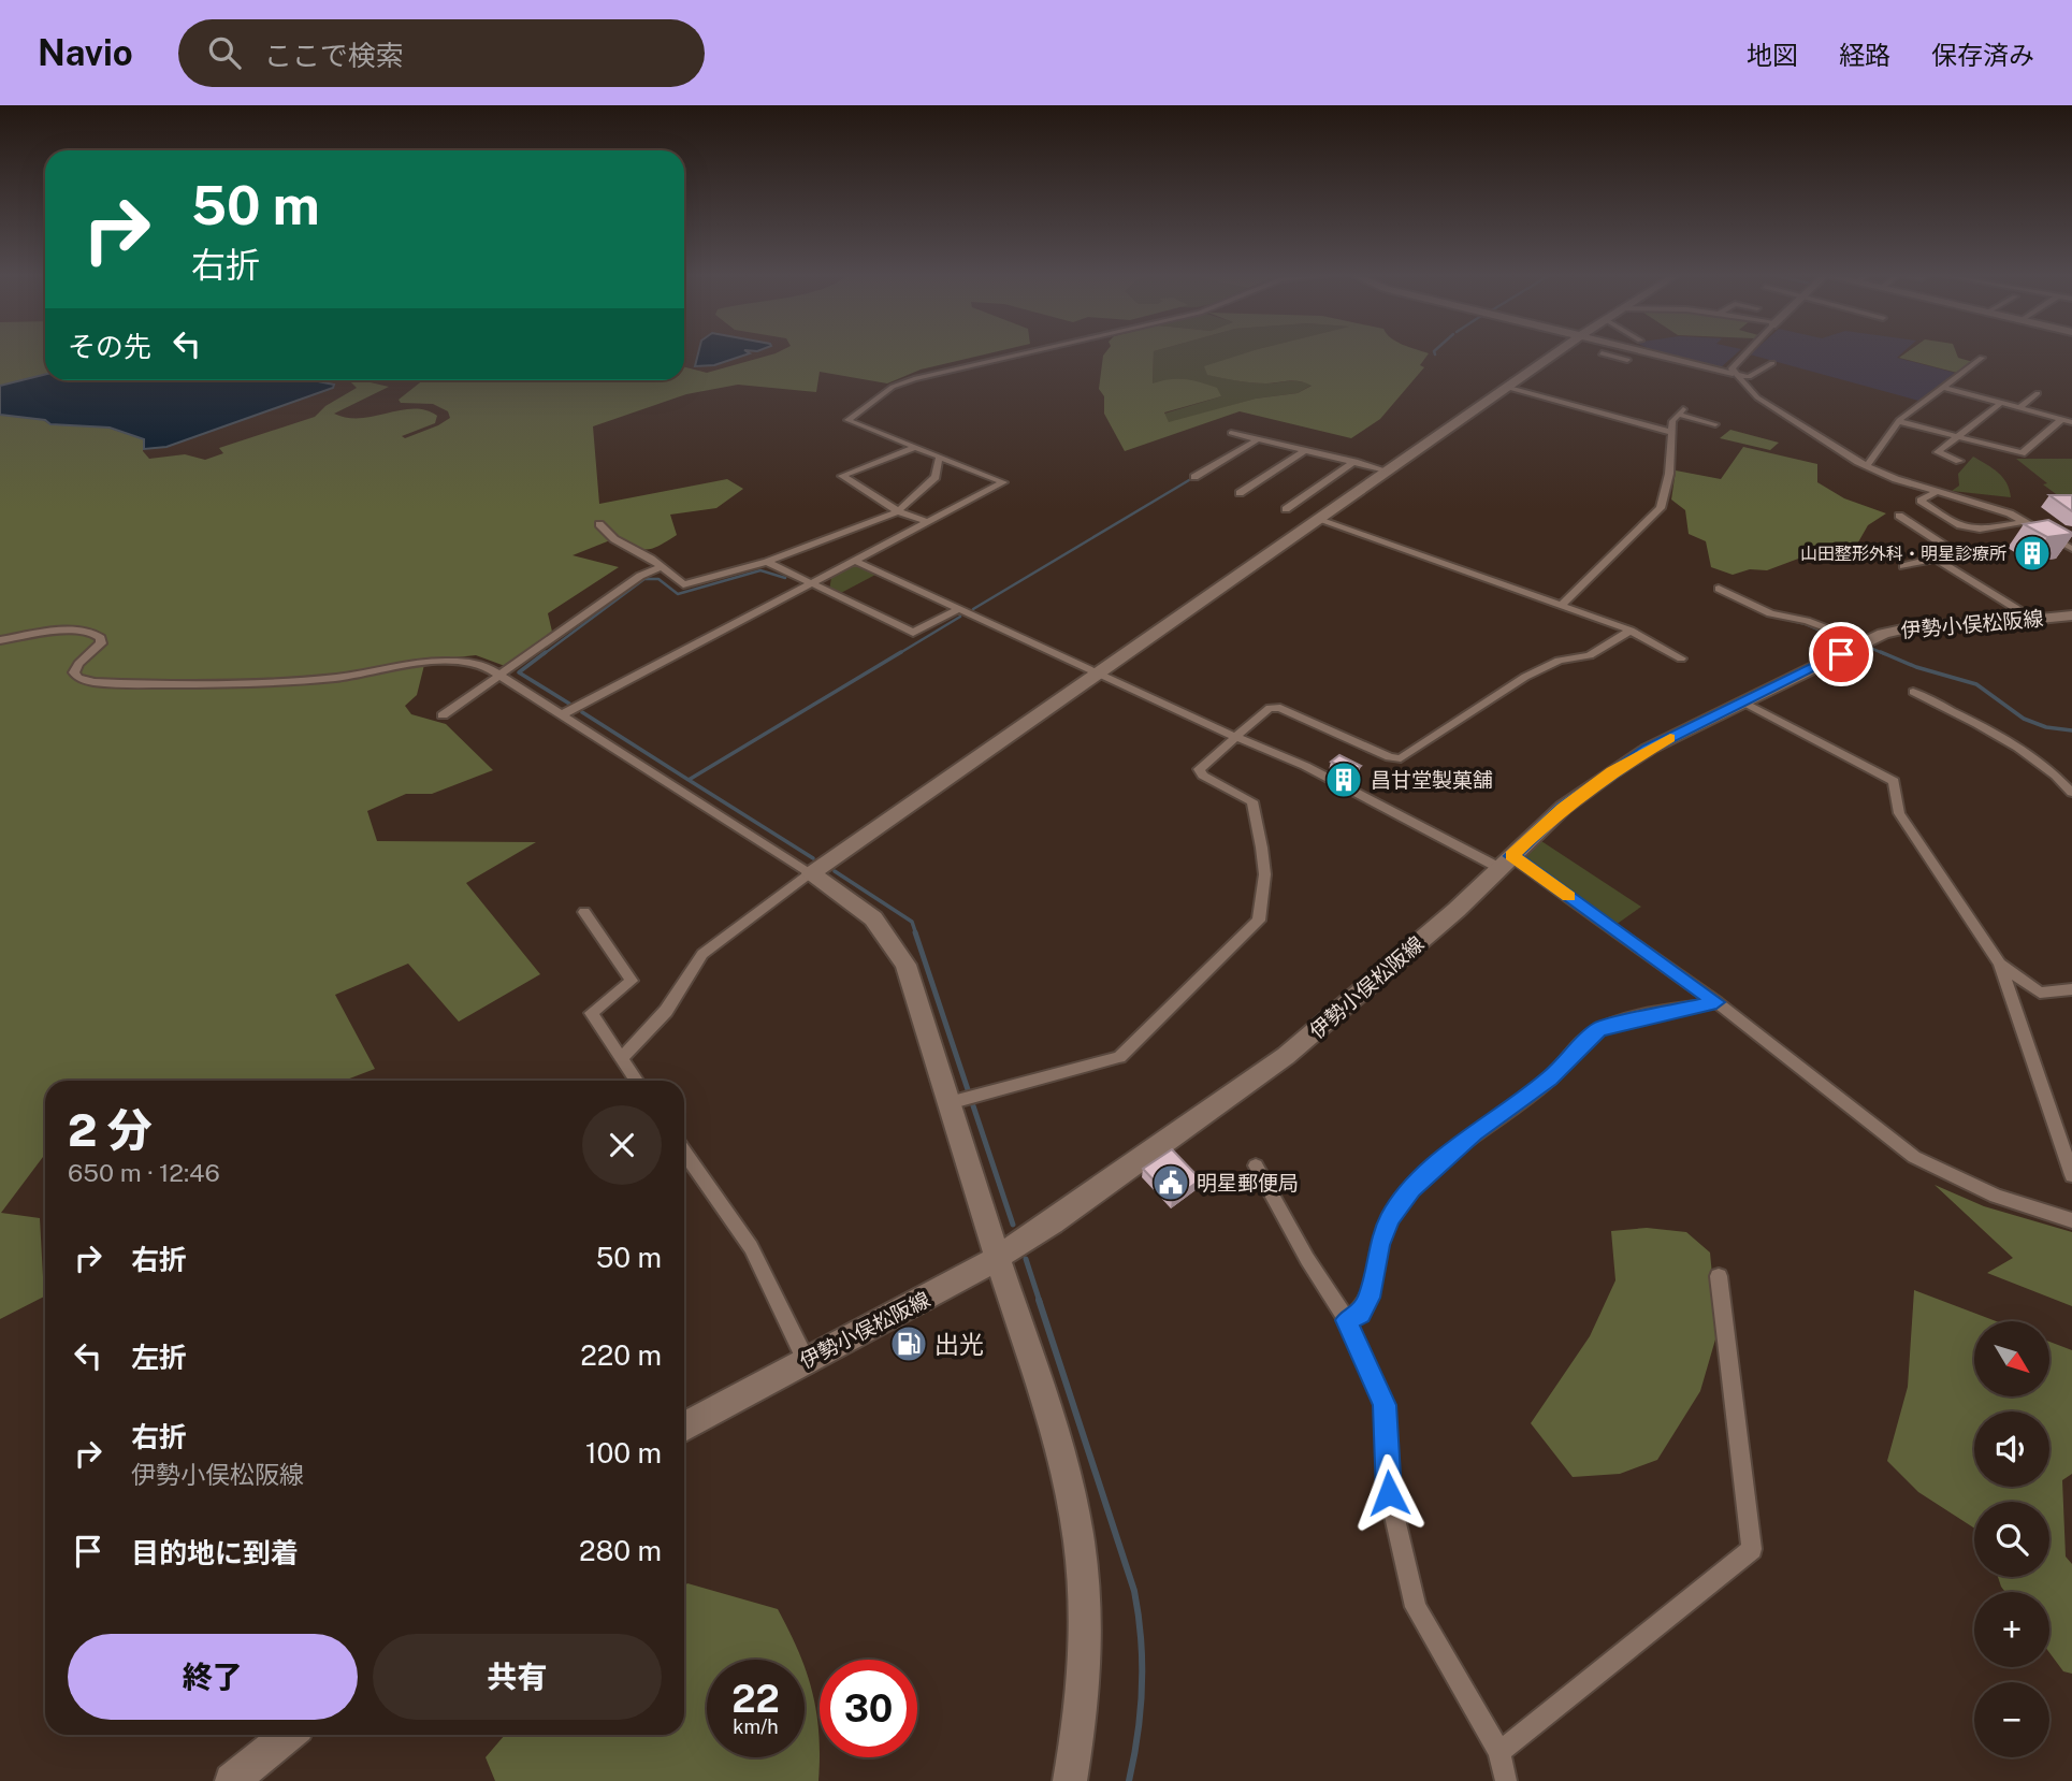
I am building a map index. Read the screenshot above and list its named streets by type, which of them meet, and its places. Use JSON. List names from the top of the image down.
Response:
{
  "streets": {
    "main road": ["伊勢小俣松阪線"]
  },
  "places": {
    "building": ["山田整形外科・明星診療所", "昌甘堂製菓舗"],
    "public building": ["明星郵便局"],
    "fuel station": ["出光"]
  },
  "north": "bottom right",
  "page": {
    "header": "Navio",
    "search": "ここで検索",
    "nav": ["地図", "経路", "保存済み"],
    "turn": ["50 m", "右折"],
    "then": "その先",
    "heading": ["2 分", "650 m · 12:46"],
    "list": [
      {
        "name": "右折",
        "value": "50 m"
      },
      {
        "name": "左折",
        "value": "220 m"
      },
      {
        "name": "右折",
        "note": "伊勢小俣松阪線",
        "value": "100 m"
      },
      {
        "name": "目的地に到着",
        "value": "280 m"
      }
    ],
    "map_buttons": ["+", "−"],
    "buttons": ["終了", "共有"],
    "speed": "22 km/h",
    "limit": "30"
  }
}
